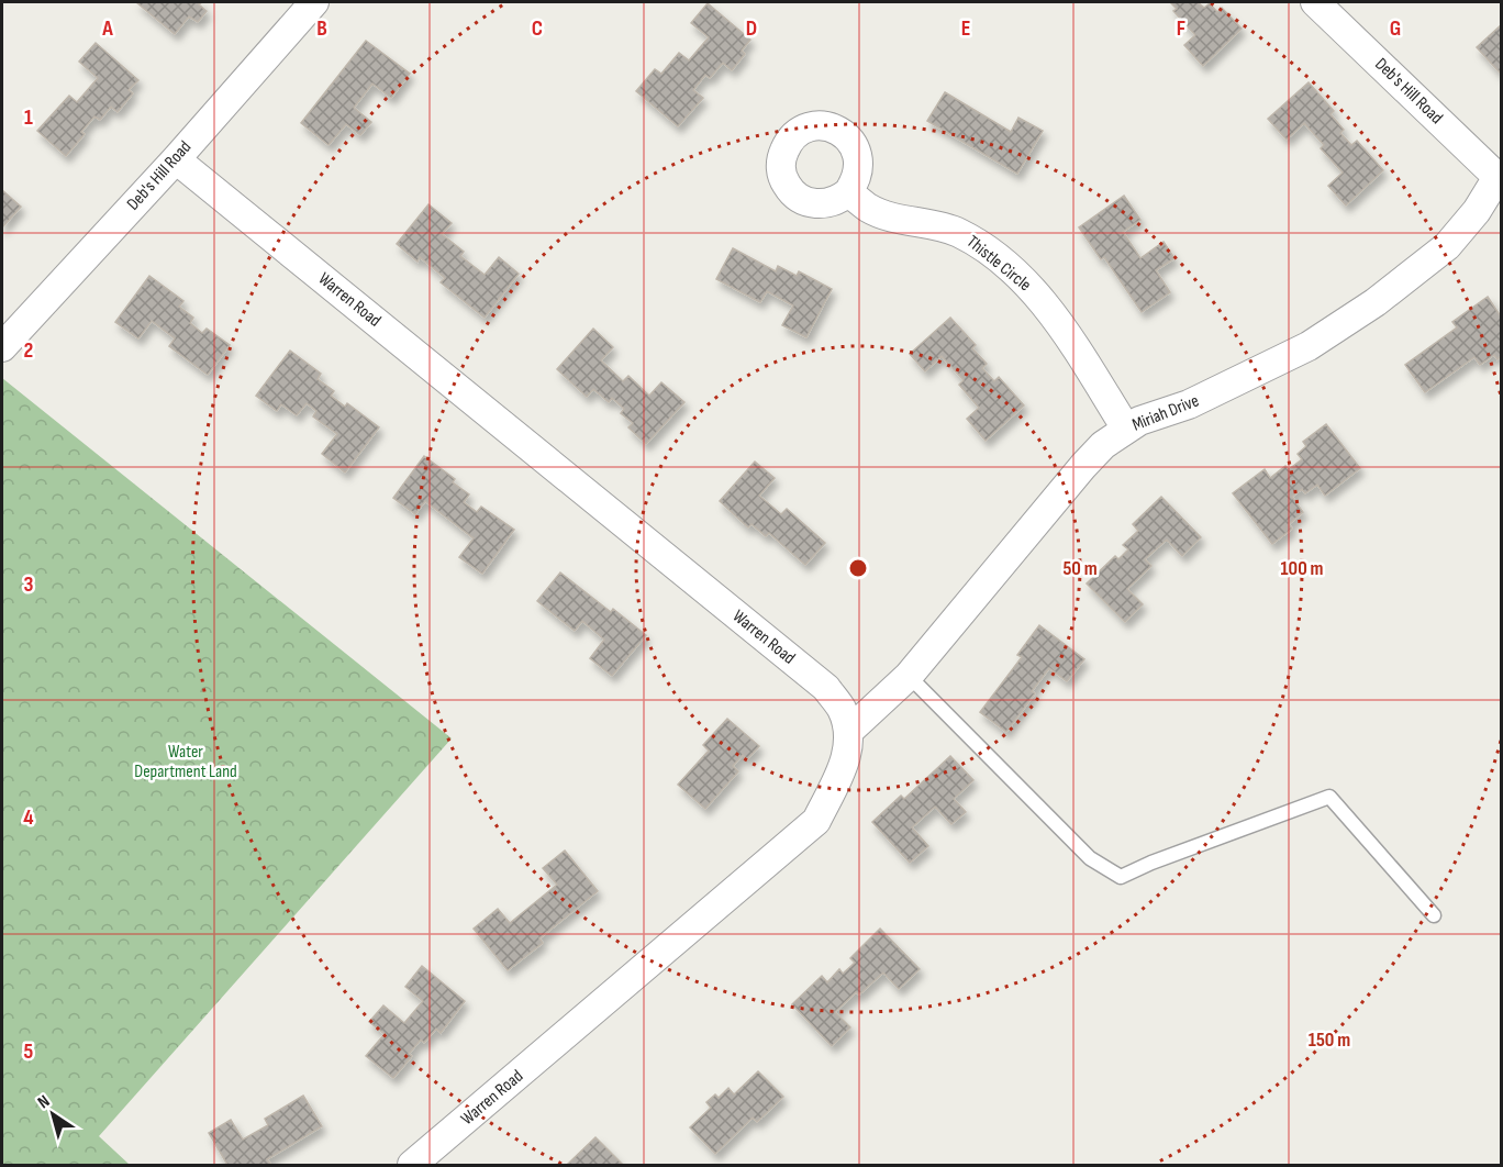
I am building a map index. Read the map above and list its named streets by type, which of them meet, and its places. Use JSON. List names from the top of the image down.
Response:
{
  "streets": {
    "street": [
      "Deb's Hill Road",
      "Thistle Circle",
      "Warren Road",
      "Miriah Drive"
    ]
  },
  "crossings": [
    ["Deb's Hill Road", "Warren Road"],
    ["Deb's Hill Road", "Miriah Drive"],
    ["Thistle Circle", "Miriah Drive"],
    ["Warren Road", "Miriah Drive"]
  ],
  "parks": ["Water Department Land"],
  "north": "top left",
  "grid": {
    "columns": [
      "A",
      "B",
      "C",
      "D",
      "E",
      "F",
      "G"
    ],
    "rows": [
      "1",
      "2",
      "3",
      "4",
      "5"
    ]
  },
  "rings": ["50 m", "100 m", "150 m"]
}
